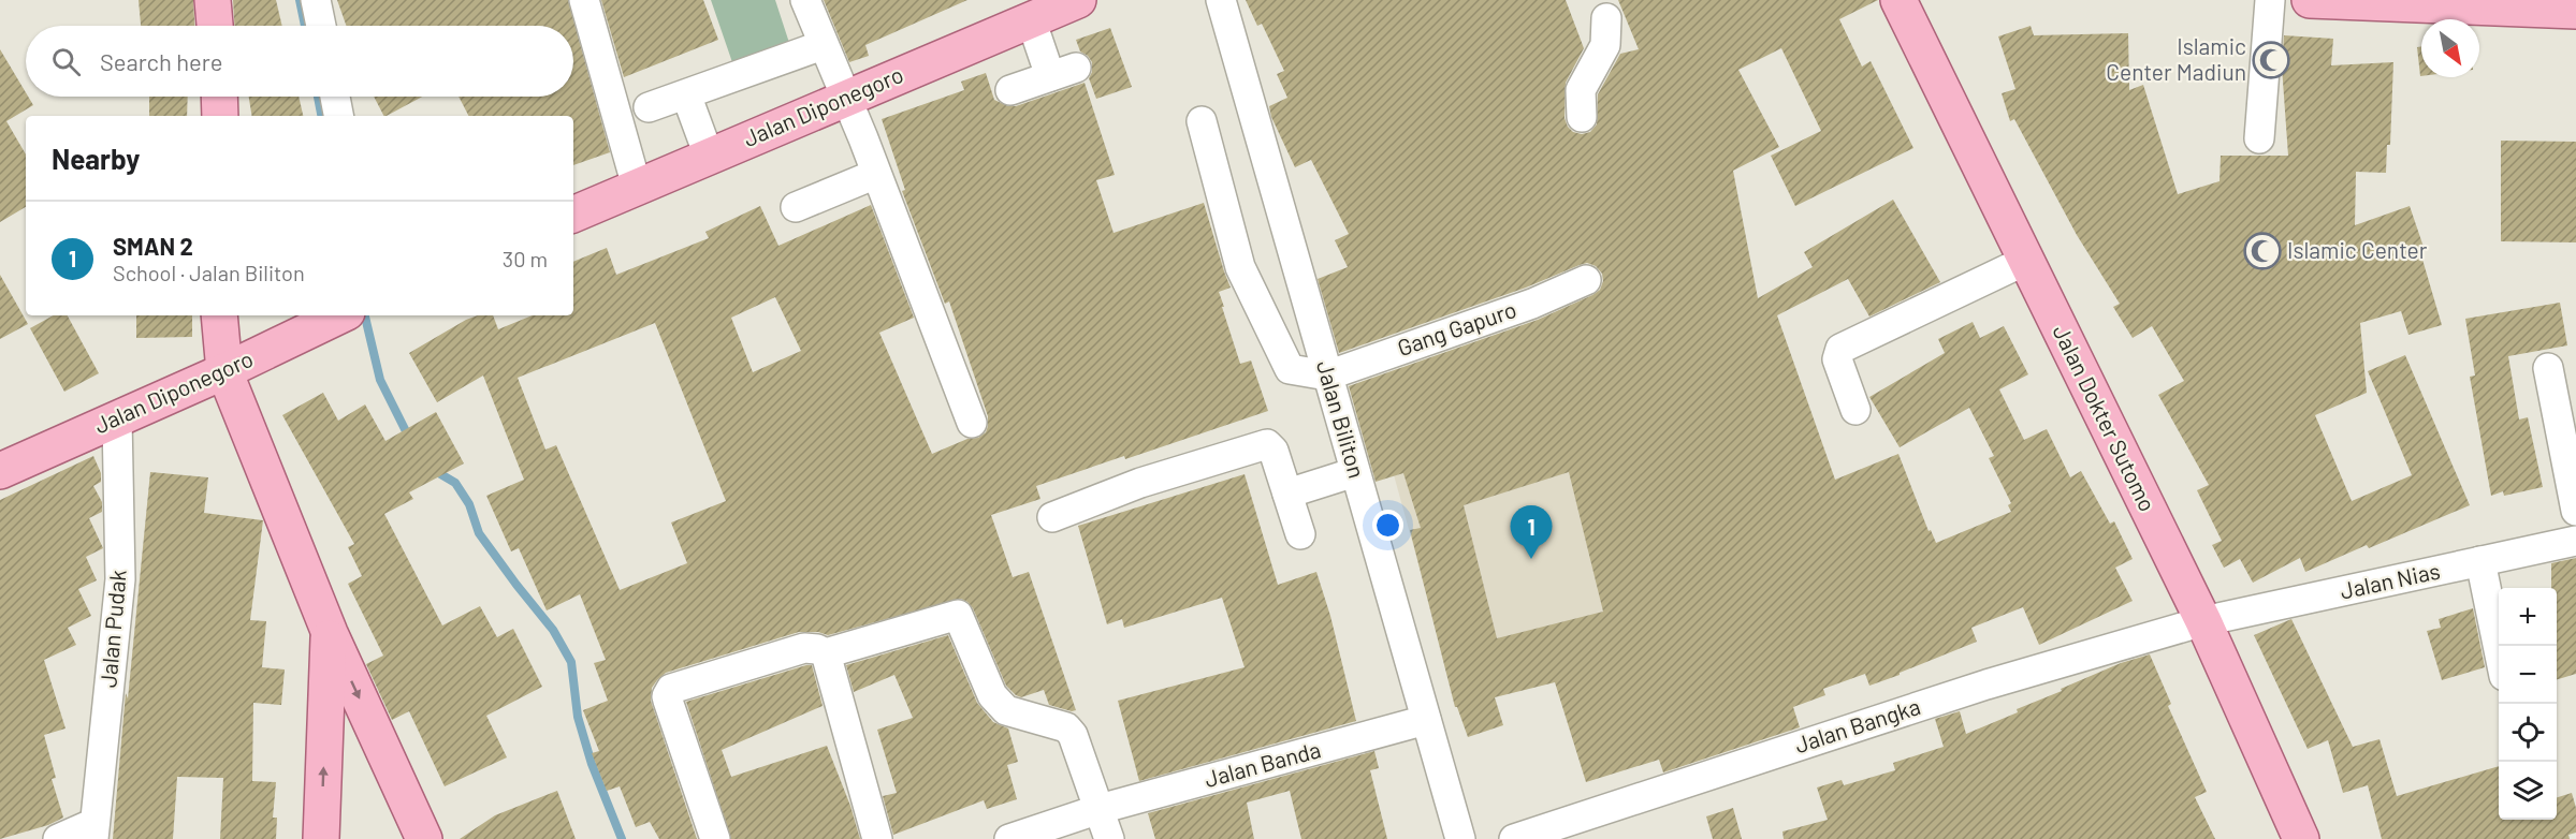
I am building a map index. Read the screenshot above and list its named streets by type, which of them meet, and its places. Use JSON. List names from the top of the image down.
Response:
{
  "streets": {
    "main road": ["Jalan Diponegoro", "Jalan Dokter Sutomo"],
    "street": [
      "Gang Gapuro",
      "Jalan Biliton",
      "Jalan Nias",
      "Jalan Pudak",
      "Jalan Bangka",
      "Jalan Banda"
    ]
  },
  "crossings": [
    ["Jalan Diponegoro", "Jalan Pudak"],
    ["Gang Gapuro", "Jalan Biliton"],
    ["Jalan Dokter Sutomo", "Jalan Nias"],
    ["Jalan Dokter Sutomo", "Jalan Bangka"],
    ["Jalan Biliton", "Jalan Banda"],
    ["Jalan Nias", "Jalan Bangka"]
  ],
  "places": {
    "mosque": ["Islamic Center Madiun", "Islamic Center"]
  },
  "north": "bottom right",
  "page": {
    "search": "Search here",
    "heading": "Nearby",
    "list": [
      {
        "mark": "1",
        "name": "SMAN 2",
        "note": "School · Jalan Biliton",
        "value": "30 m"
      }
    ],
    "pins": "1",
    "map_buttons": ["+", "−"]
  }
}
